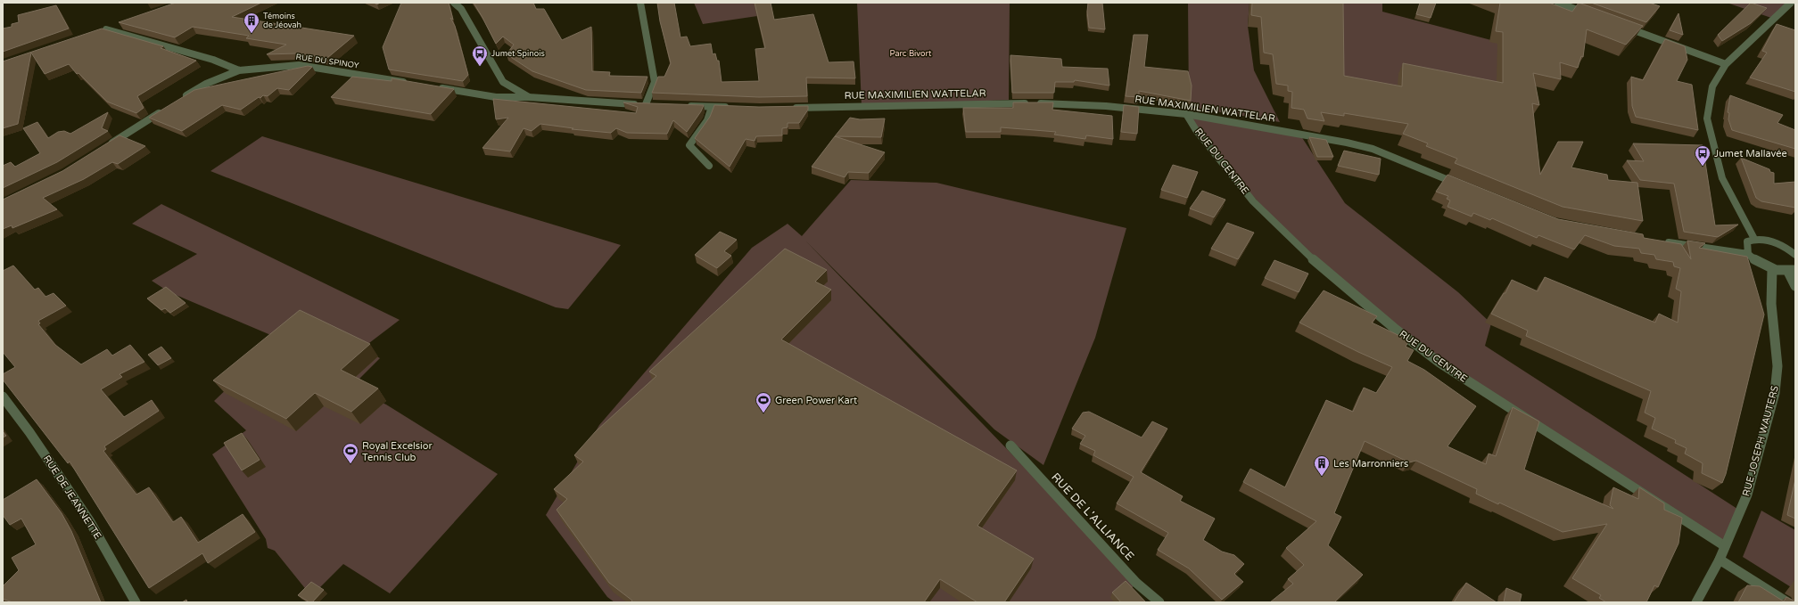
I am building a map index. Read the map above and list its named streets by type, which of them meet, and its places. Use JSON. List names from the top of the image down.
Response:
{
  "streets": {
    "street": [
      "RUE DU SPINOY",
      "RUE MAXIMILIEN WATTELAR",
      "RUE DU CENTRE",
      "RUE JOSEPH WAUTERS",
      "RUE DE JEANNETTE",
      "RUE DE L'ALLIANCE"
    ]
  },
  "crossings": [
    ["RUE MAXIMILIEN WATTELAR", "RUE DU CENTRE"],
    ["RUE DU CENTRE", "RUE JOSEPH WAUTERS"]
  ],
  "parks": ["Parc Bivort"],
  "places": {
    "building": ["Témoins de Jéovah", "Les Marronniers"],
    "bus stop": ["Jumet Spinois", "Jumet Mallavée"],
    "sports": ["Green Power Kart", "Royal Excelsior Tennis Club"]
  }
}
